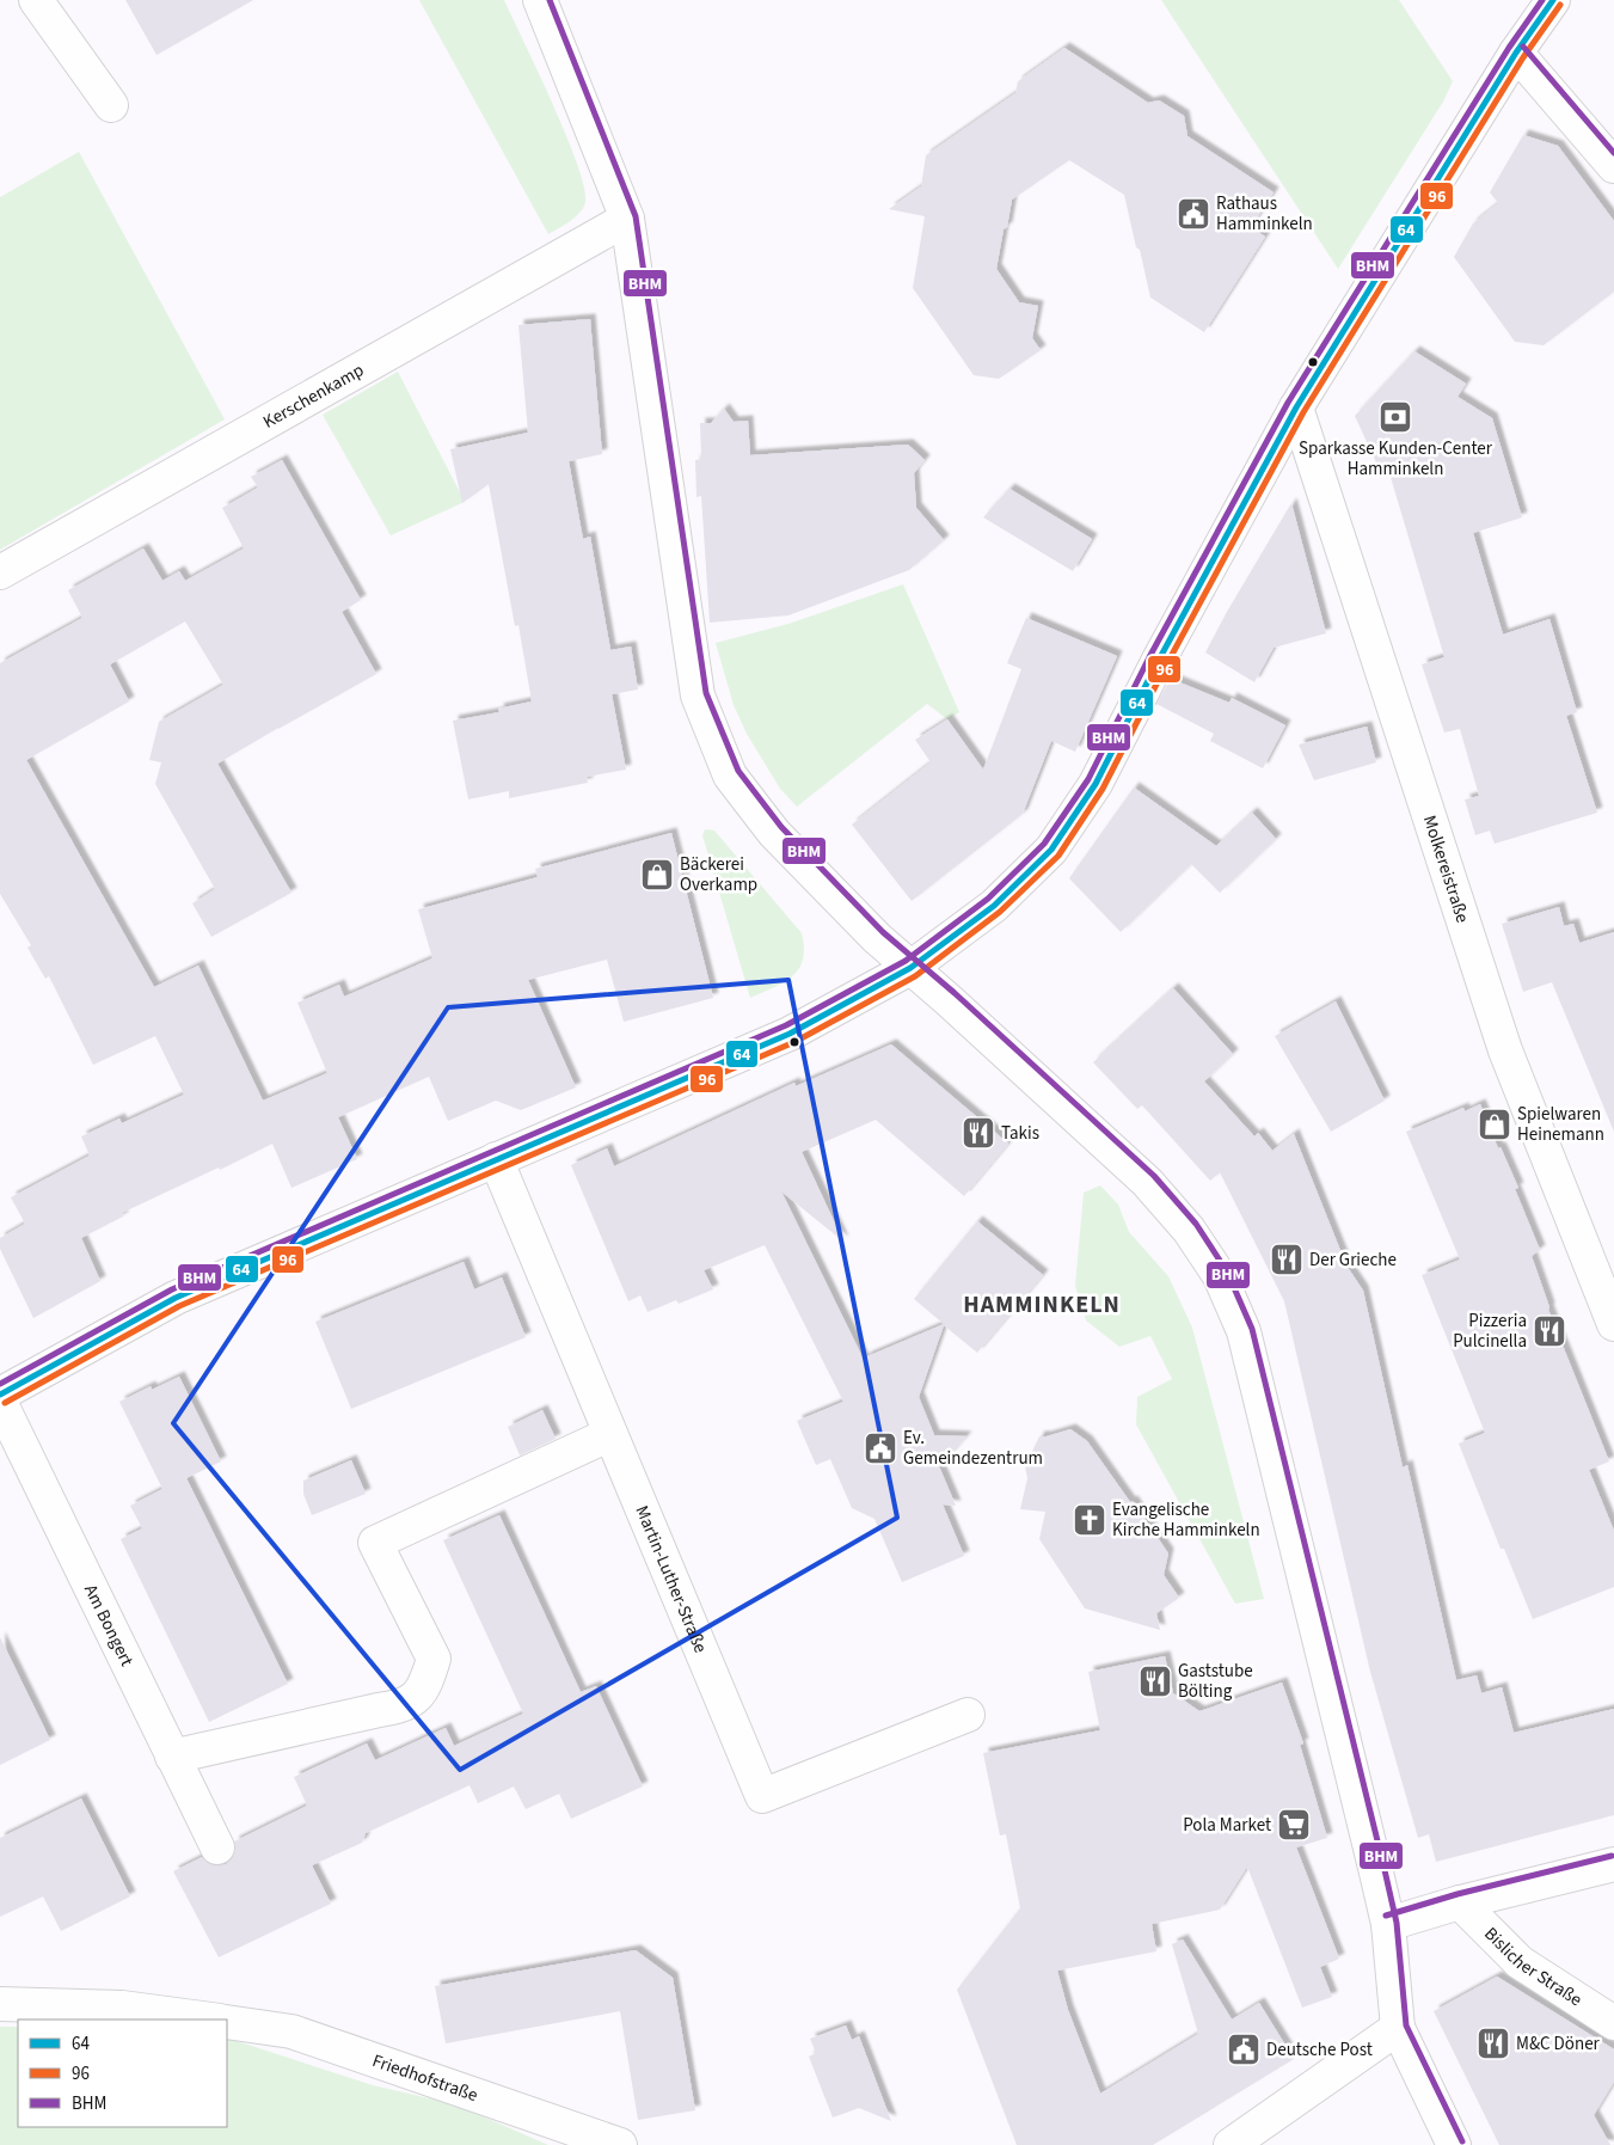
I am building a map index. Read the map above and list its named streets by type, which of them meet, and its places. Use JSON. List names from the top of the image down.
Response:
{
  "streets": {
    "street": [
      "Kerschenkamp",
      "Molkereistraße",
      "Martin-Luther-Straße",
      "Am Bongert",
      "Bislicher Straße",
      "Friedhofstraße"
    ]
  },
  "districts": ["HAMMINKELN"],
  "places": {
    "public building": ["Rathaus Hamminkeln", "Ev. Gemeindezentrum", "Deutsche Post"],
    "bank": ["Sparkasse Kunden-Center Hamminkeln"],
    "shop": ["Bäckerei Overkamp", "Spielwaren Heinemann"],
    "restaurant": [
      "Takis",
      "Der Grieche",
      "Pizzeria Pulcinella",
      "Gaststube Bölting",
      "M&C Döner"
    ],
    "church": ["Evangelische Kirche Hamminkeln"],
    "supermarket": ["Pola Market"]
  },
  "lines": ["transit line 64", "transit line BHM", "transit line 96"],
  "legend": ["64", "96", "BHM"]
}
